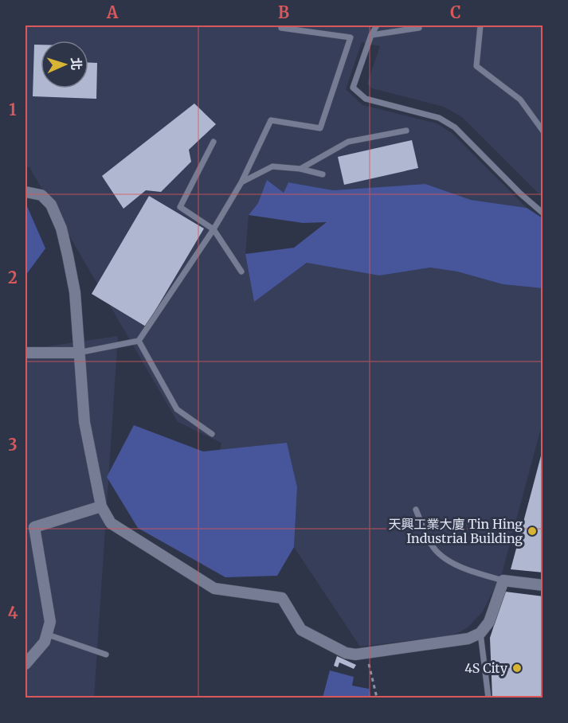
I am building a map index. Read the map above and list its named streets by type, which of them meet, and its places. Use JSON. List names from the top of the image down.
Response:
{
  "places": ["天興工業大廈 Tin Hing Industrial Building", "4S City"],
  "north": "right",
  "grid": {
    "columns": ["A", "B", "C"],
    "rows": [
      "1",
      "2",
      "3",
      "4"
    ]
  }
}
